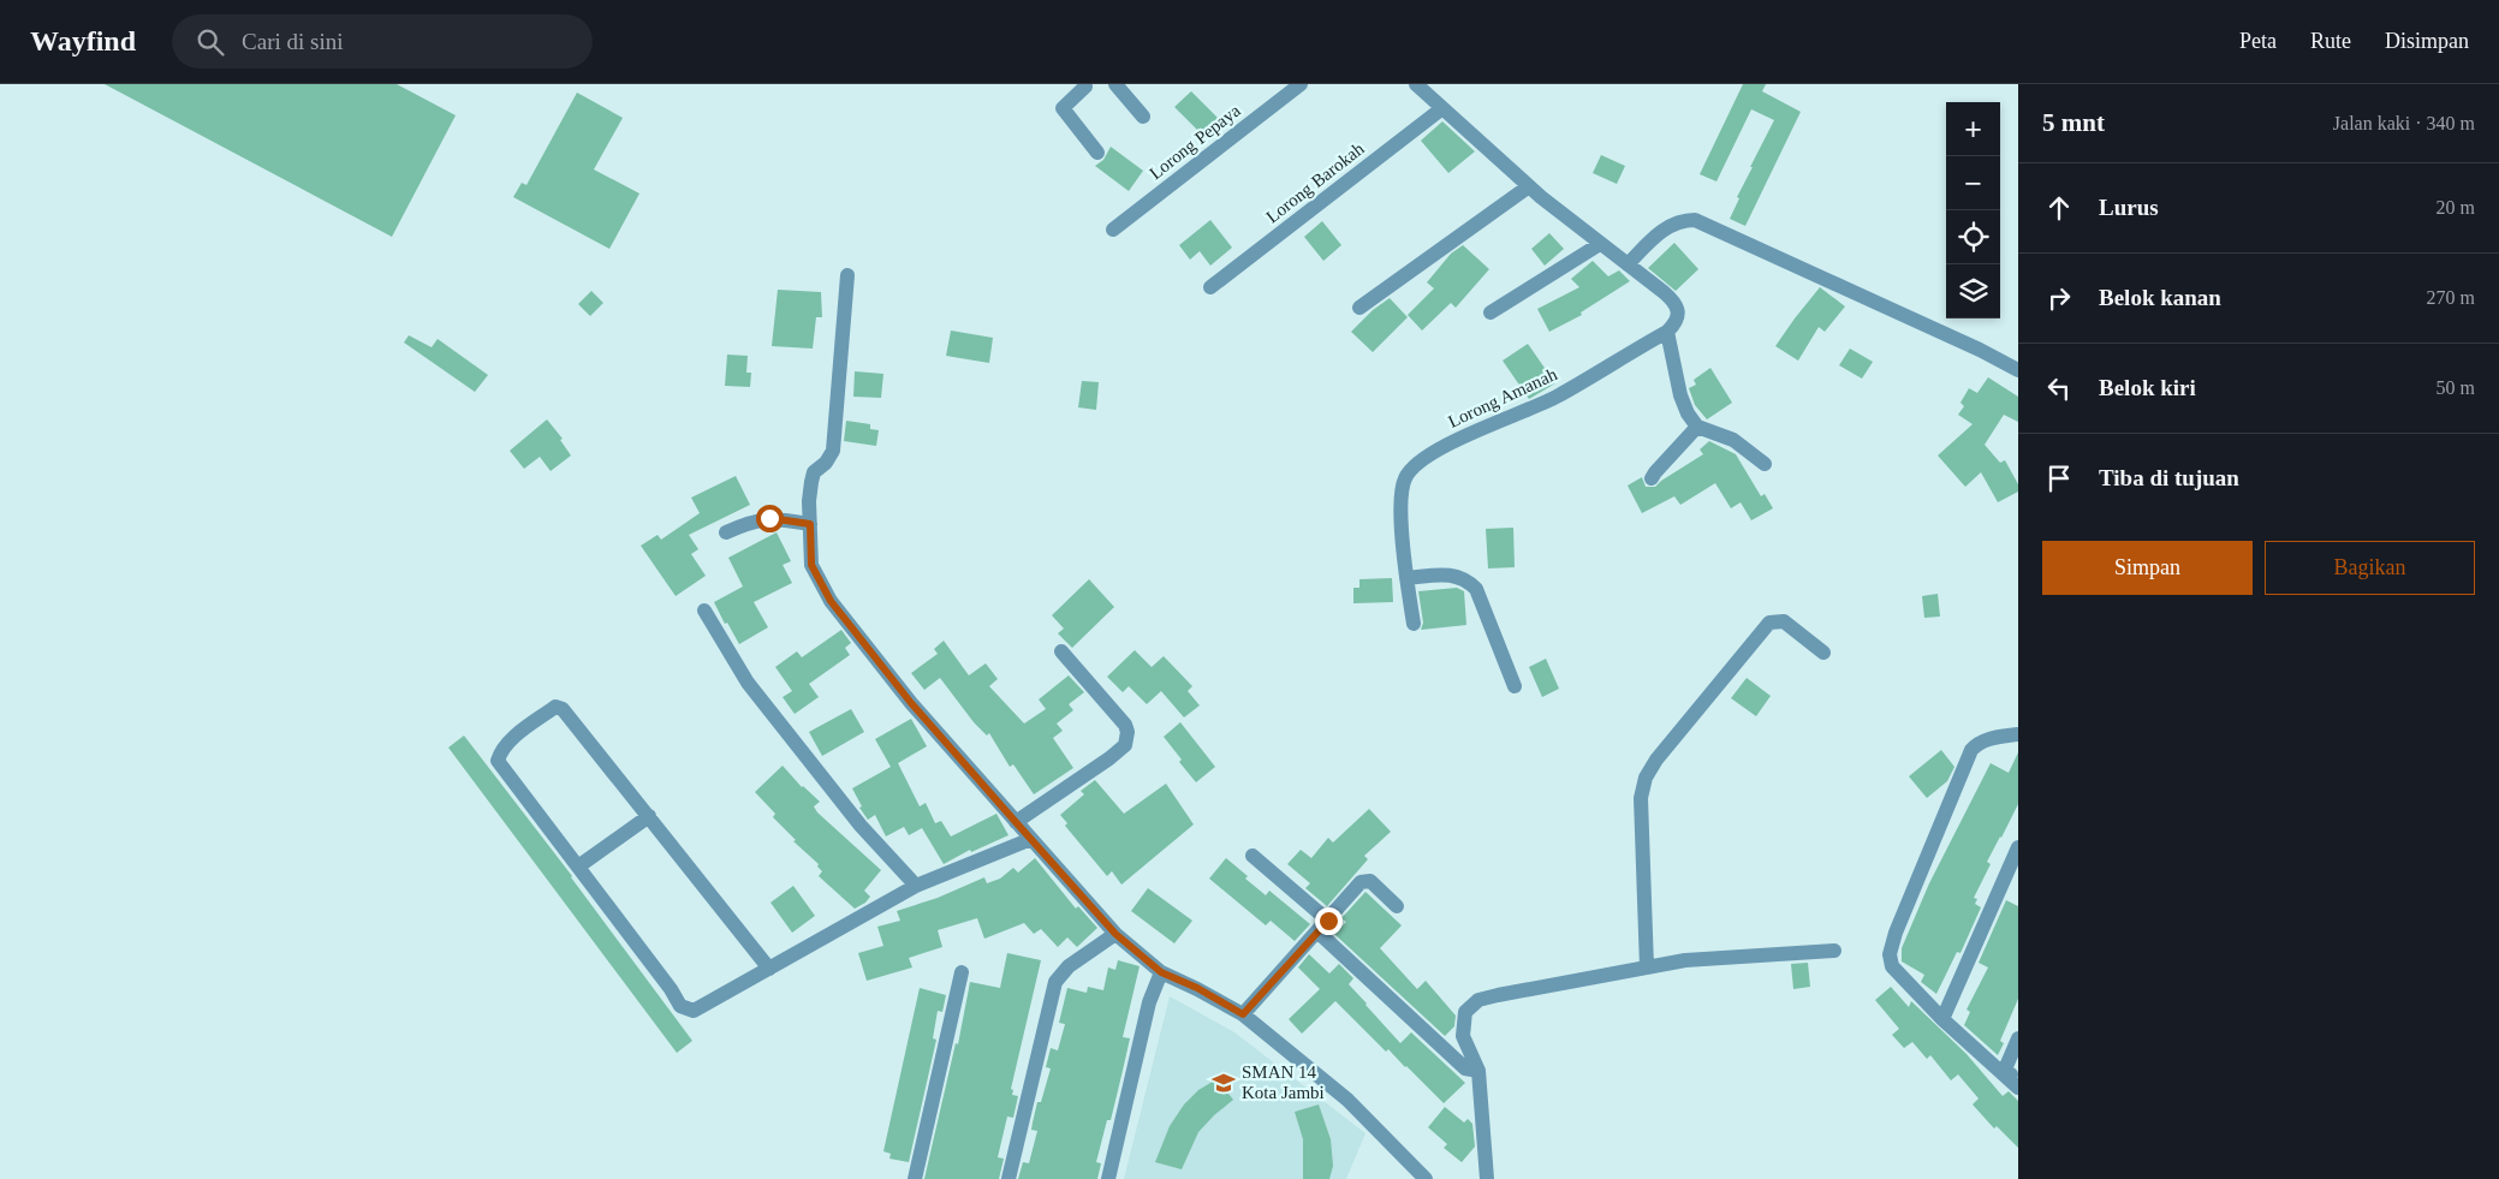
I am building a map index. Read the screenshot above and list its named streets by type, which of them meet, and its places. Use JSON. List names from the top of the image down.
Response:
{
  "streets": {
    "street": ["Lorong Pepaya", "Lorong Barokah", "Lorong Amanah"]
  },
  "places": {
    "school or university": ["SMAN 14 Kota Jambi"]
  },
  "page": {
    "header": "Wayfind",
    "search": "Cari di sini",
    "nav": ["Peta", "Rute", "Disimpan"],
    "heading": ["5 mnt", "Jalan kaki · 340 m"],
    "map_buttons": ["+", "−"],
    "list": [
      ["Lurus", "20 m"],
      ["Belok kanan", "270 m"],
      ["Belok kiri", "50 m"],
      "Tiba di tujuan"
    ],
    "buttons": ["Simpan", "Bagikan"]
  }
}
